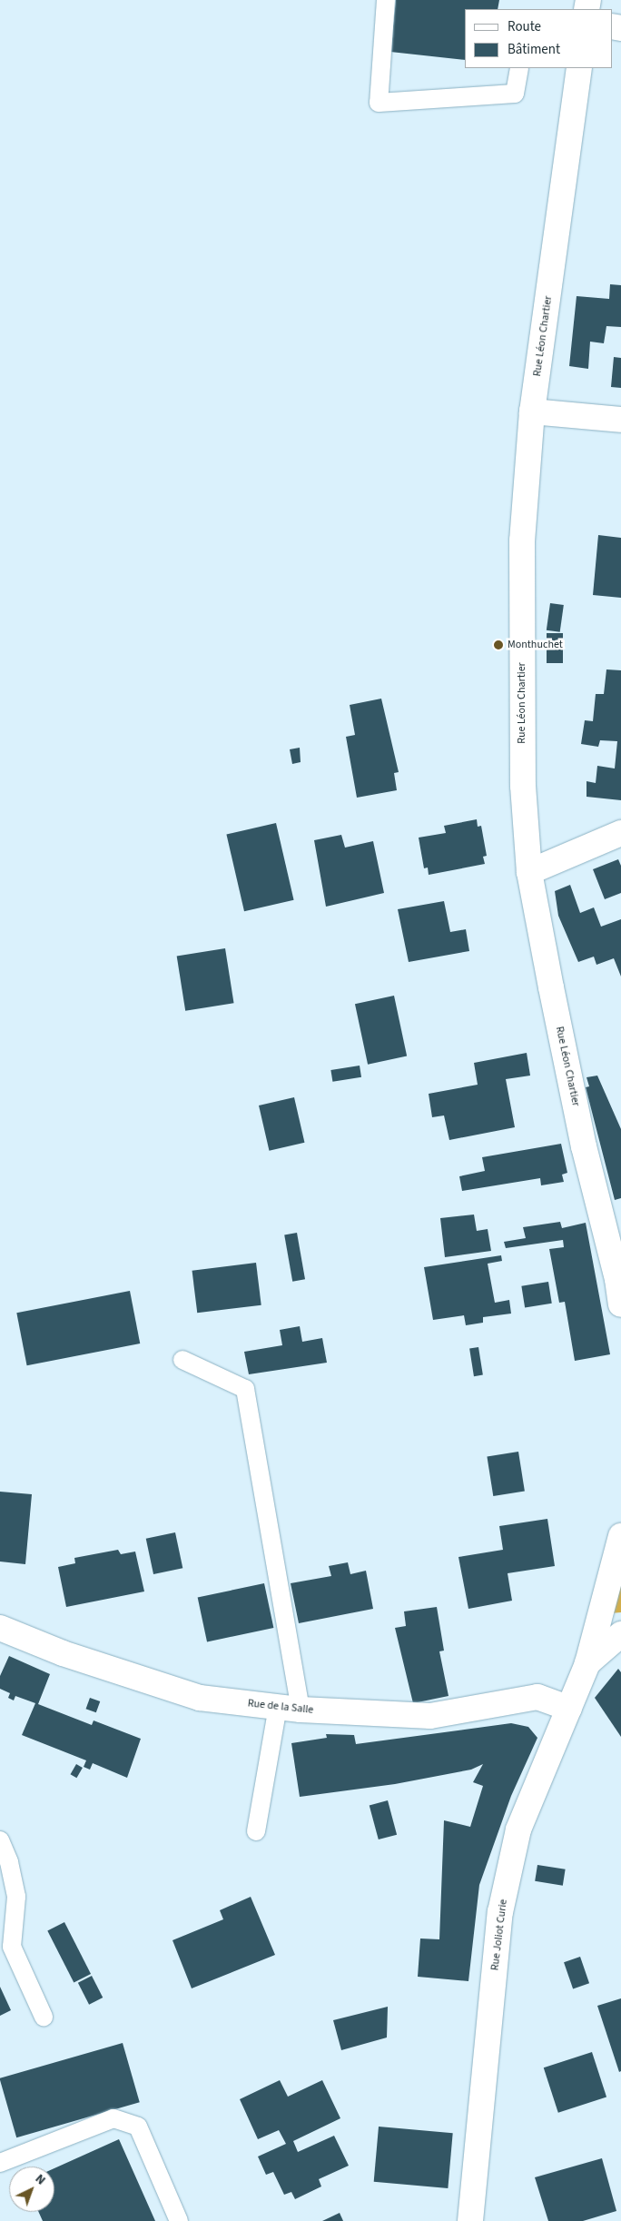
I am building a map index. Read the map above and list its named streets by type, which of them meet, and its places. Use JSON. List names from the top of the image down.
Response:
{
  "streets": {
    "street": ["Rue Léon Chartier", "Rue de la Salle", "Rue Joliot Curie"]
  },
  "crossings": [
    ["Rue de la Salle", "Rue Joliot Curie"]
  ],
  "places": ["Monthuchet"],
  "legend": ["Route", "Bâtiment"],
  "north": "top right"
}
